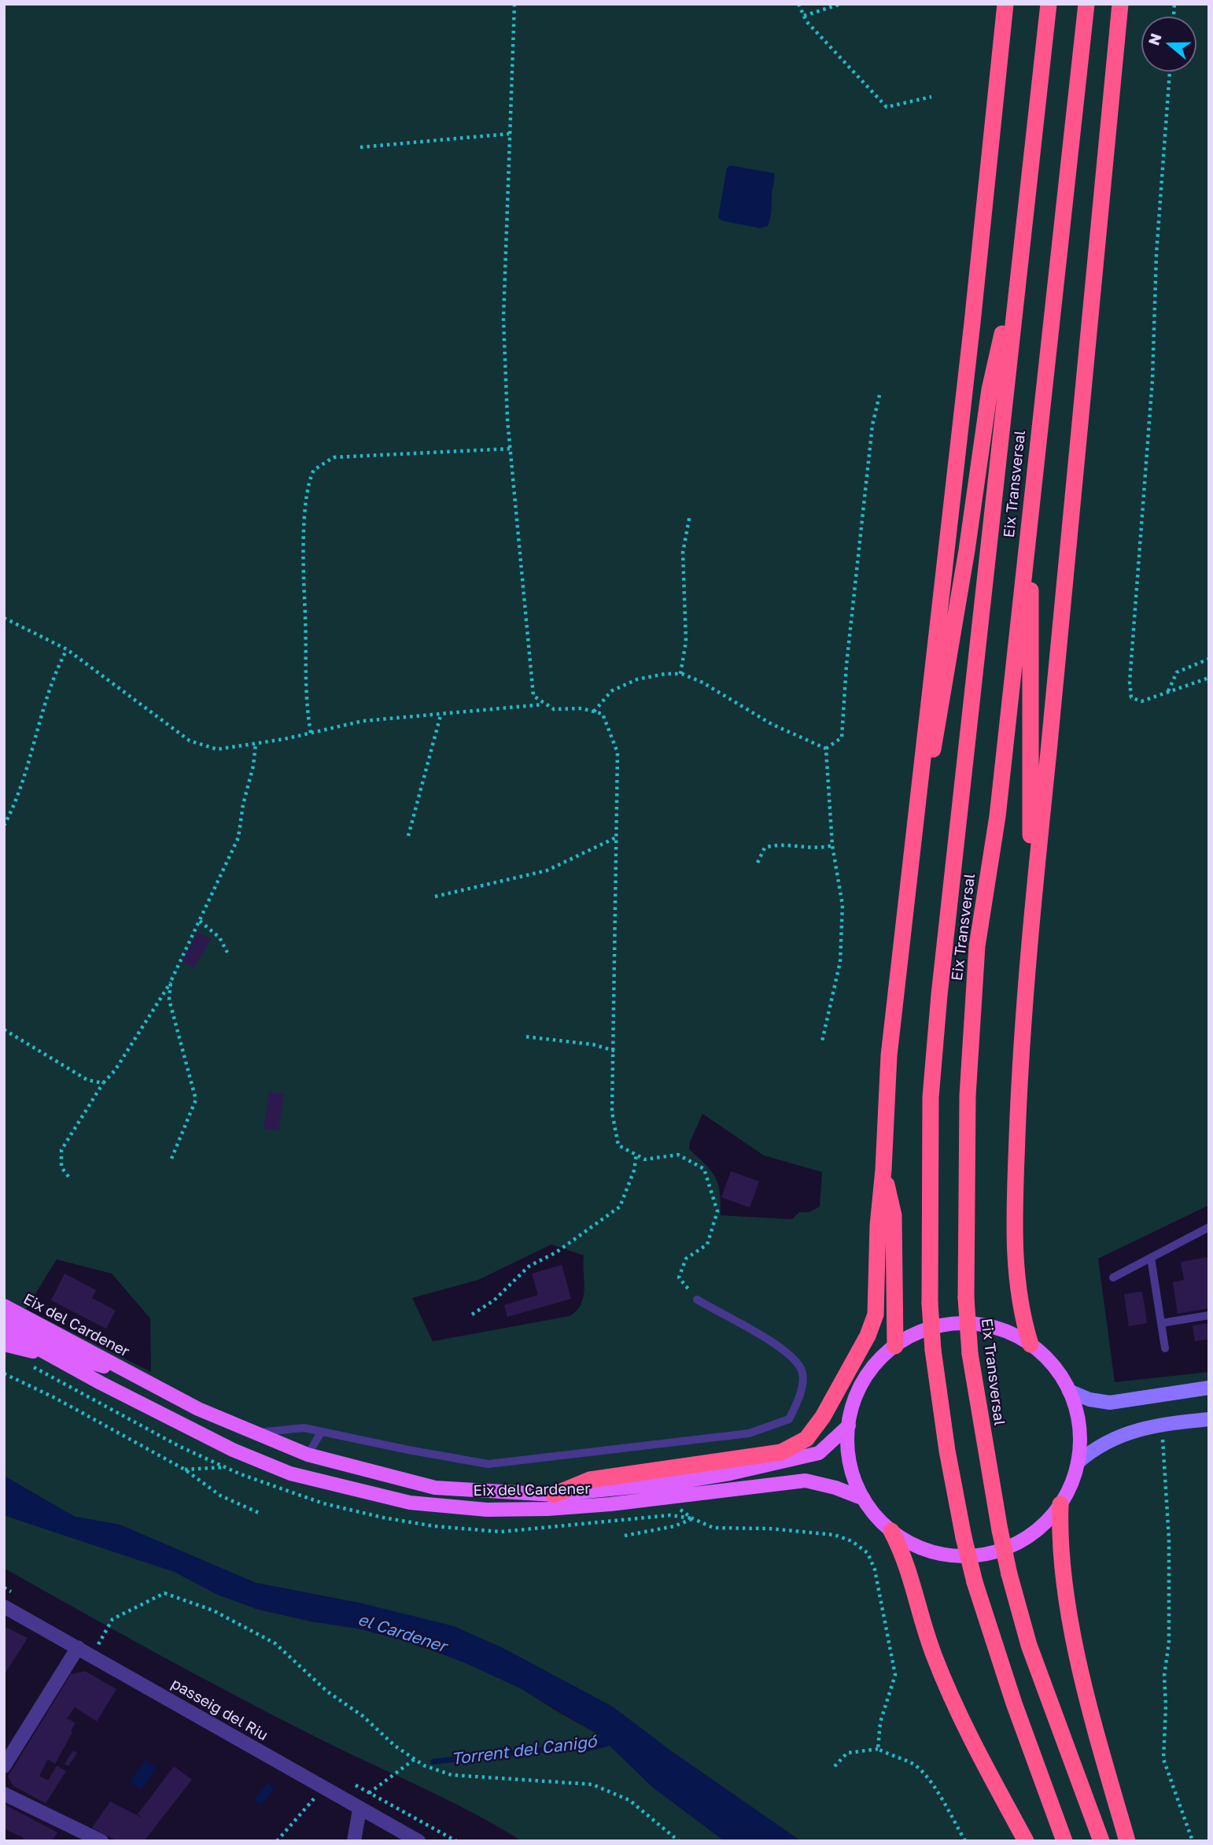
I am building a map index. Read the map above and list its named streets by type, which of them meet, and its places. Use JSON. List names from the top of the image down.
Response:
{
  "streets": {
    "highway": ["Eix Transversal"],
    "main road": ["Eix del Cardener"],
    "street": ["passeig del Riu"]
  },
  "water": ["el Cardener", "Torrent del Canigó"],
  "north": "left"
}
